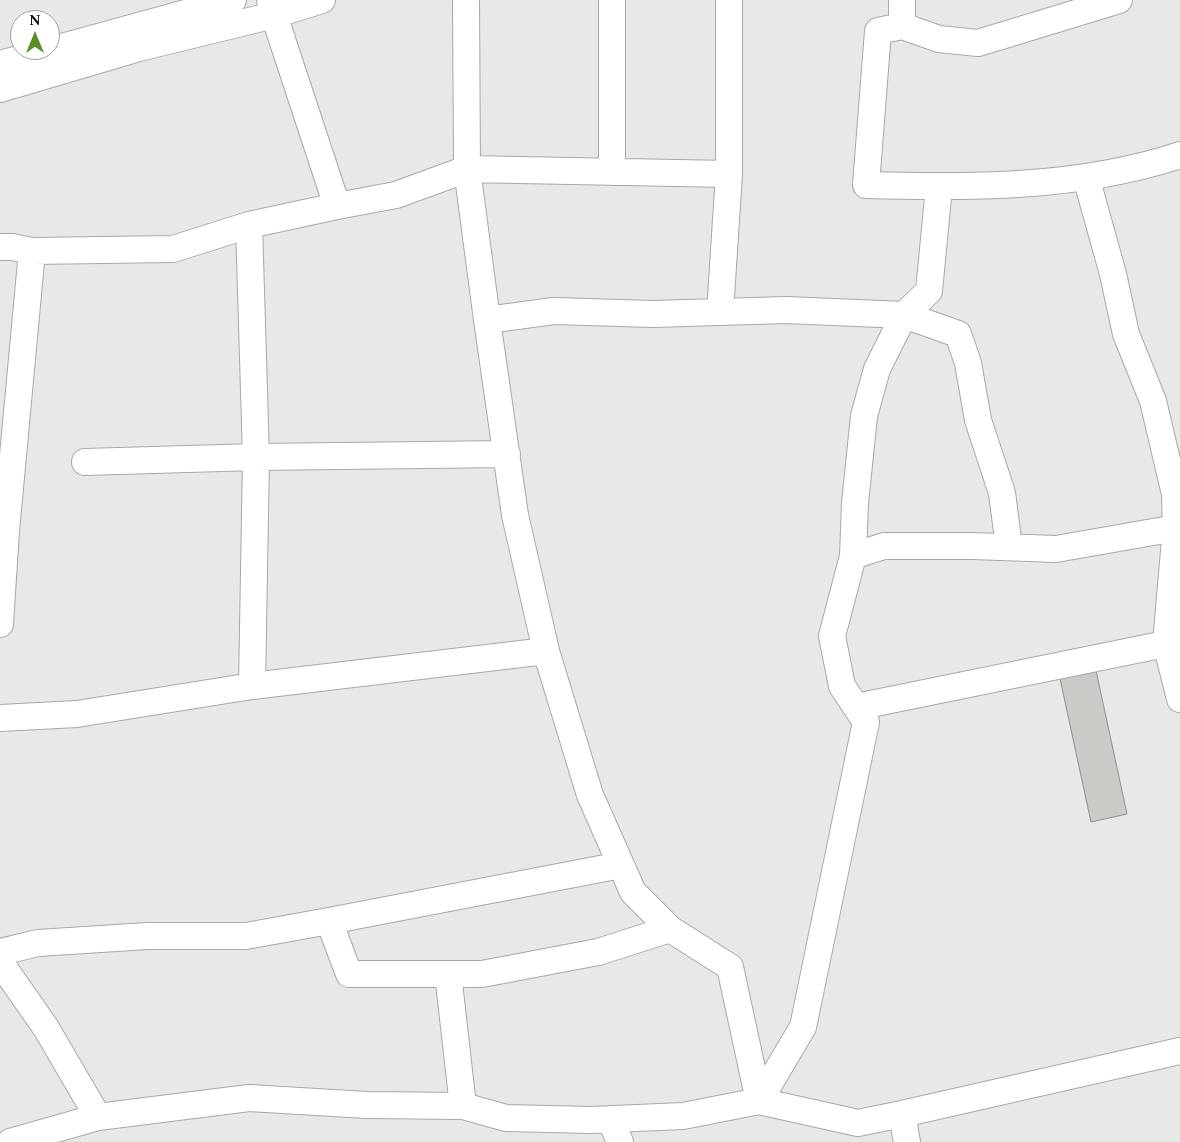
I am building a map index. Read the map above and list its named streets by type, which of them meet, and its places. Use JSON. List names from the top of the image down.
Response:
{
  "north": "top"
}
